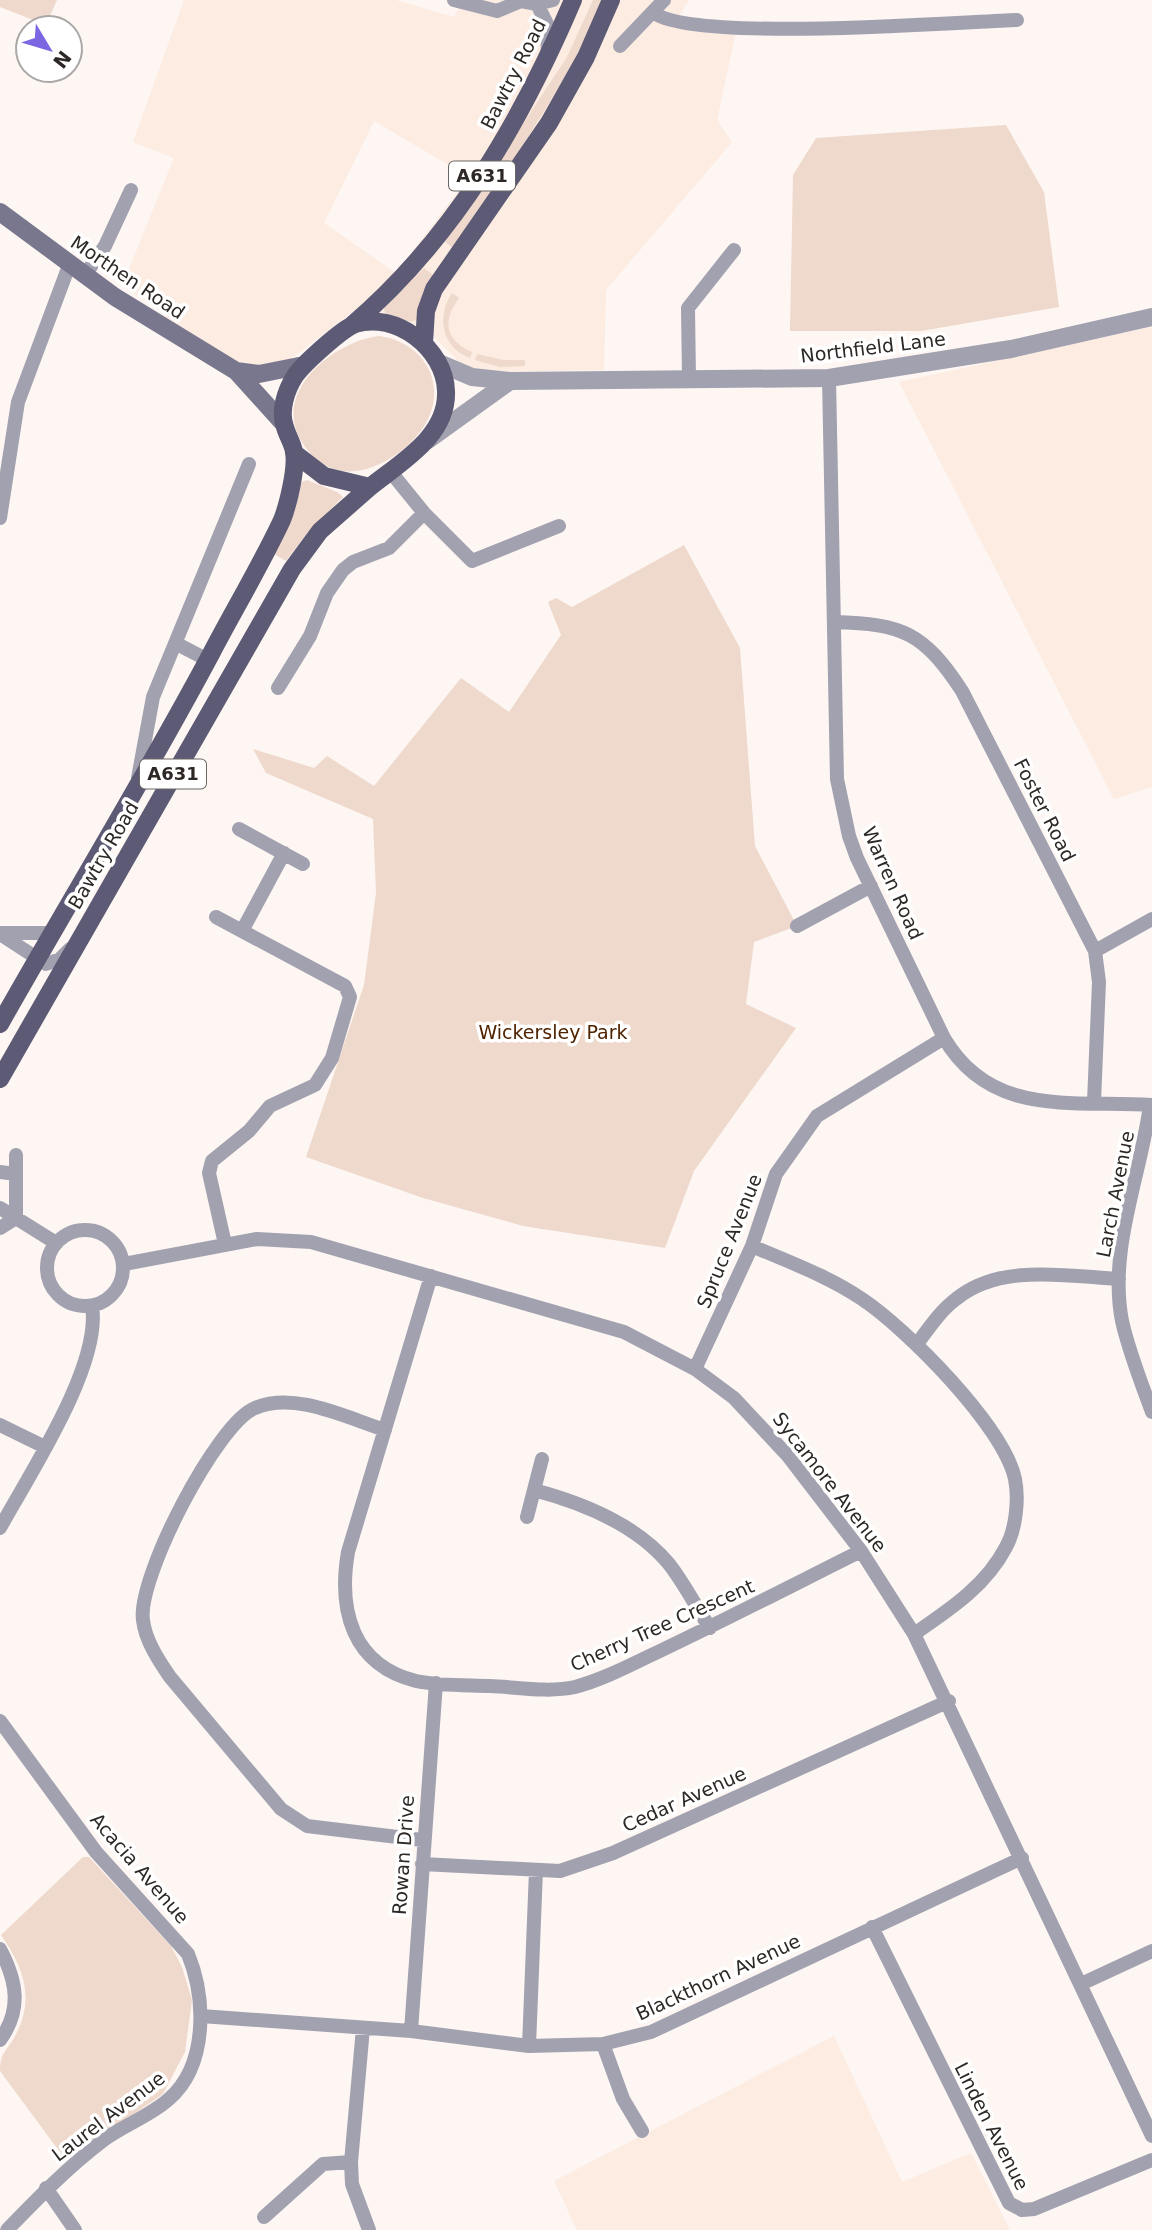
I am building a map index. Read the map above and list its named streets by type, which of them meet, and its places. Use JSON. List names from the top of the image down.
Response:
{
  "streets": {
    "main road": ["Bawtry Road", "A631", "Morthen Road"],
    "street": [
      "Northfield Lane",
      "Foster Road",
      "Warren Road",
      "Larch Avenue",
      "Spruce Avenue",
      "Sycamore Avenue",
      "Cherry Tree Crescent",
      "Cedar Avenue",
      "Rowan Drive",
      "Acacia Avenue",
      "Blackthorn Avenue",
      "Laurel Avenue",
      "Linden Avenue"
    ]
  },
  "crossings": [
    ["Bawtry Road", "A631"],
    ["Bawtry Road", "Morthen Road"],
    ["Bawtry Road", "Northfield Lane"],
    ["A631", "Morthen Road"],
    ["A631", "Northfield Lane"],
    ["Morthen Road", "Northfield Lane"],
    ["Northfield Lane", "Warren Road"],
    ["Foster Road", "Warren Road"],
    ["Warren Road", "Larch Avenue"],
    ["Warren Road", "Spruce Avenue"],
    ["Spruce Avenue", "Sycamore Avenue"],
    ["Sycamore Avenue", "Cherry Tree Crescent"],
    ["Sycamore Avenue", "Cedar Avenue"],
    ["Sycamore Avenue", "Blackthorn Avenue"],
    ["Cherry Tree Crescent", "Rowan Drive"],
    ["Cedar Avenue", "Rowan Drive"],
    ["Rowan Drive", "Blackthorn Avenue"],
    ["Acacia Avenue", "Blackthorn Avenue"],
    ["Acacia Avenue", "Laurel Avenue"],
    ["Blackthorn Avenue", "Laurel Avenue"],
    ["Blackthorn Avenue", "Linden Avenue"]
  ],
  "parks": ["Wickersley Park"],
  "north": "bottom right"
}
